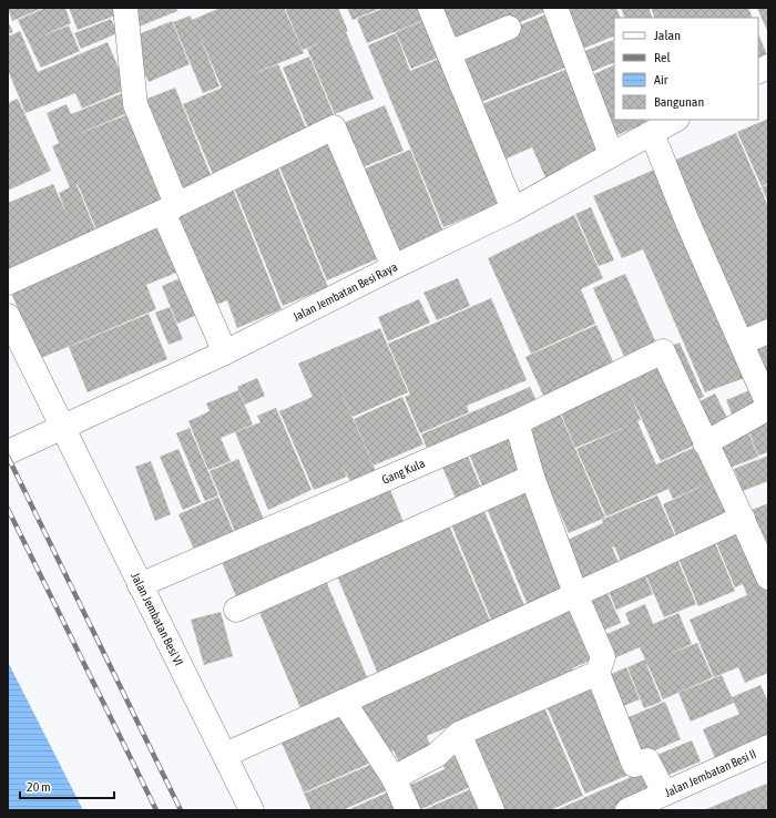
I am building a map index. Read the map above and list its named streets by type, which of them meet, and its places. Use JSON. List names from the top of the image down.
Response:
{
  "streets": {
    "street": [
      "Jalan Jembatan Besi Raya",
      "Gang Kula",
      "Jalan Jembatan Besi VI",
      "Jalan Jembatan Besi II"
    ]
  },
  "crossings": [
    ["Jalan Jembatan Besi Raya", "Jalan Jembatan Besi VI"],
    ["Gang Kula", "Jalan Jembatan Besi VI"]
  ],
  "legend": [
    "Jalan",
    "Rel",
    "Air",
    "Bangunan"
  ],
  "scale_bar": "20 m"
}
